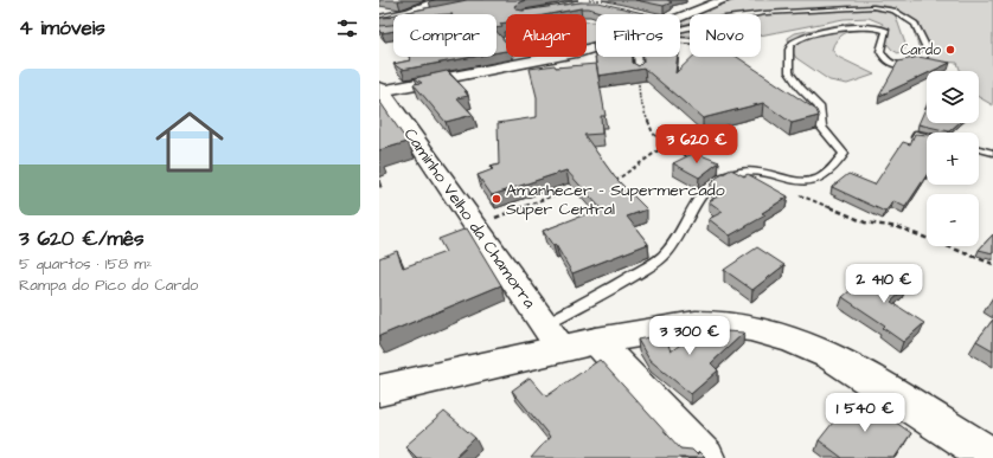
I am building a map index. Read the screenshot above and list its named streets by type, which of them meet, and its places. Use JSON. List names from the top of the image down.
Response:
{
  "streets": {
    "street": ["Caminho Velho da Chamorra"]
  },
  "places": ["Cardo", "Amanhecer - Supermercado Super Central"],
  "page": {
    "heading": "4 imóveis",
    "chip": [
      "Comprar",
      "Alugar",
      "Filtros",
      "Novo"
    ],
    "list": [
      {
        "name": "3 620 €/mês",
        "note": "5 quartos · 158 m² · Rampa do Pico do Cardo"
      }
    ],
    "map_buttons": ["+", "−"],
    "price": [
      "3 620 €",
      "2 410 €",
      "3 300 €",
      "1 540 €"
    ]
  }
}
